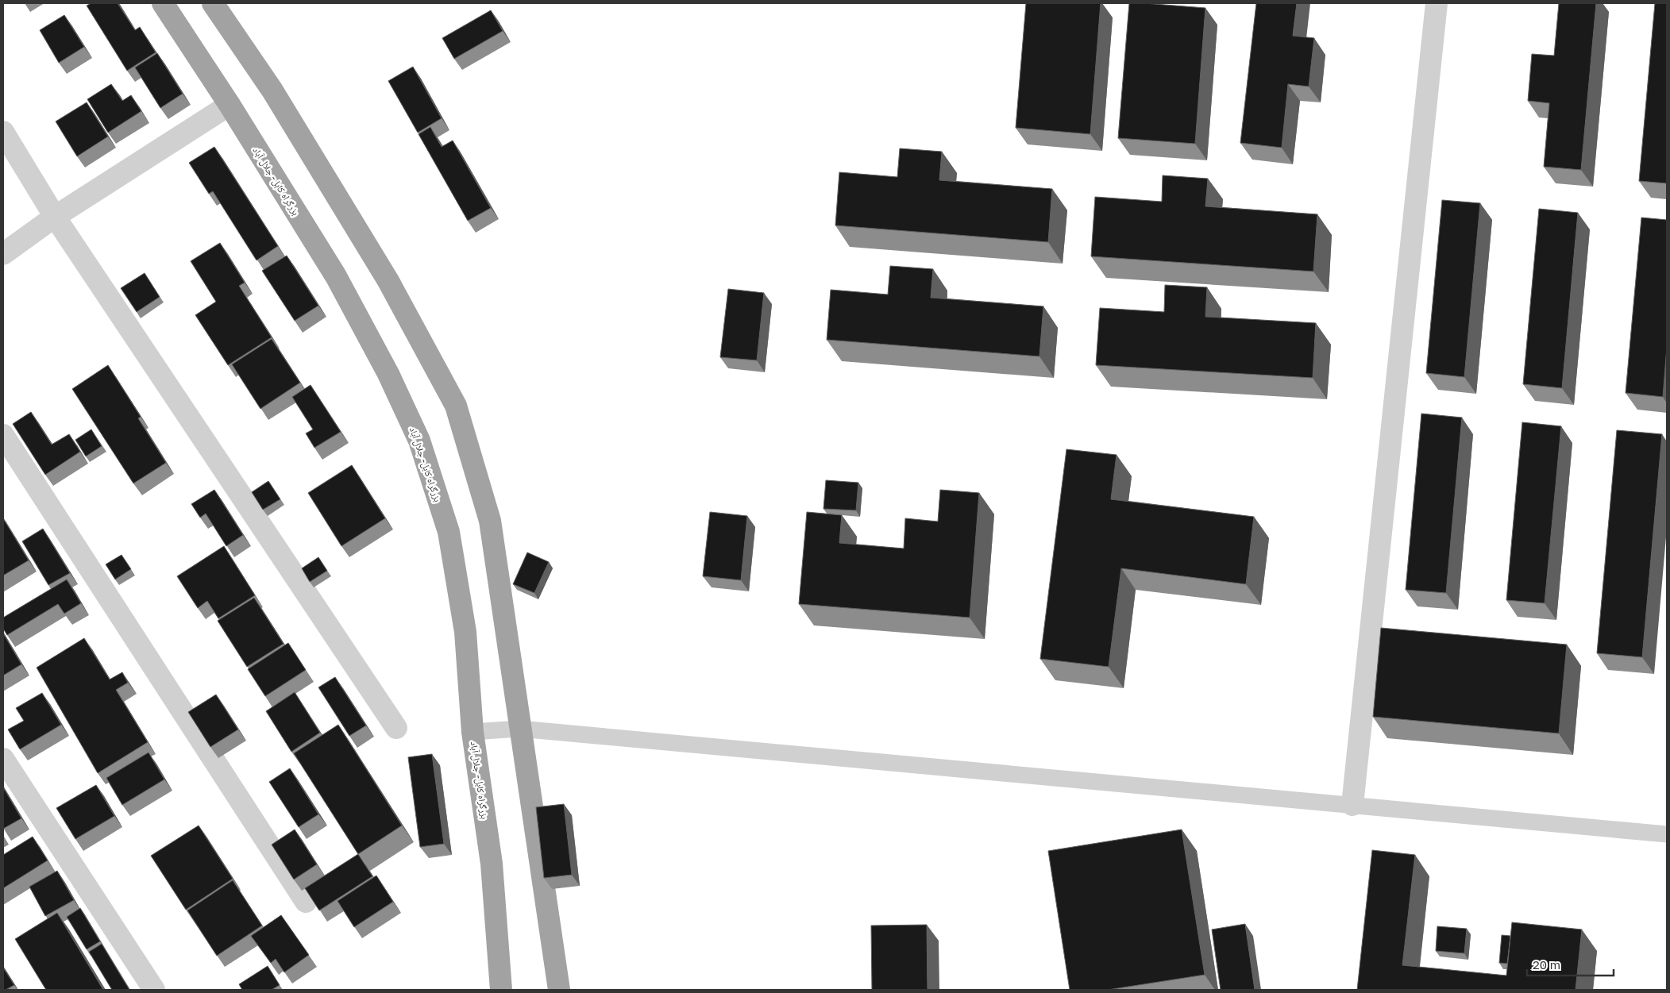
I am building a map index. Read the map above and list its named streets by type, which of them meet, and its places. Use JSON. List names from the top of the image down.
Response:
{
  "streets": {
    "highway": ["بزرگراه کابل- جلال آباد"]
  },
  "scale_bar": "20 m"
}
